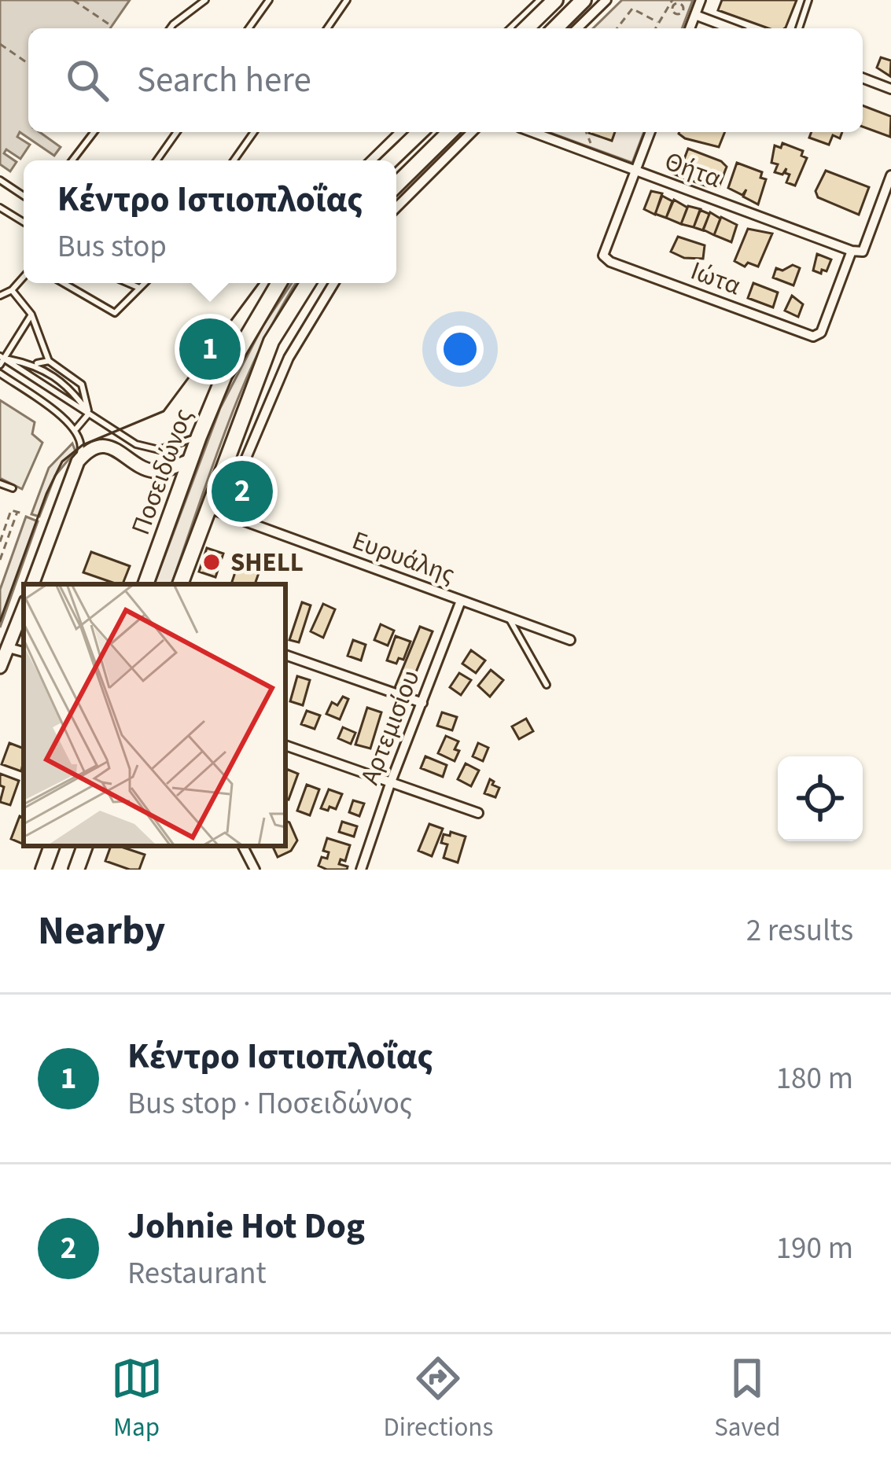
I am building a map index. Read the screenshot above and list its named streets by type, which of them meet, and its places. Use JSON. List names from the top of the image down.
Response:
{
  "streets": {
    "highway": ["Ποσειδώνος"],
    "street": [
      "Θήτα",
      "Ιώτα",
      "Ευρυάλης",
      "Αρτεμισίου"
    ]
  },
  "crossings": [
    ["Θήτα", "Ιώτα"],
    ["Ευρυάλης", "Αρτεμισίου"]
  ],
  "places": ["SHELL"],
  "page": {
    "search": "Search here",
    "popup": ["Κέντρο Ιστιοπλοΐας", "Bus stop"],
    "pins": ["1", "2"],
    "heading": ["Nearby", "2 results"],
    "list": [
      {
        "mark": "1",
        "name": "Κέντρο Ιστιοπλοΐας",
        "note": "Bus stop · Ποσειδώνος",
        "value": "180 m"
      },
      {
        "mark": "2",
        "name": "Johnie Hot Dog",
        "note": "Restaurant",
        "value": "190 m"
      }
    ],
    "nav": ["Map", "Directions", "Saved"]
  }
}
